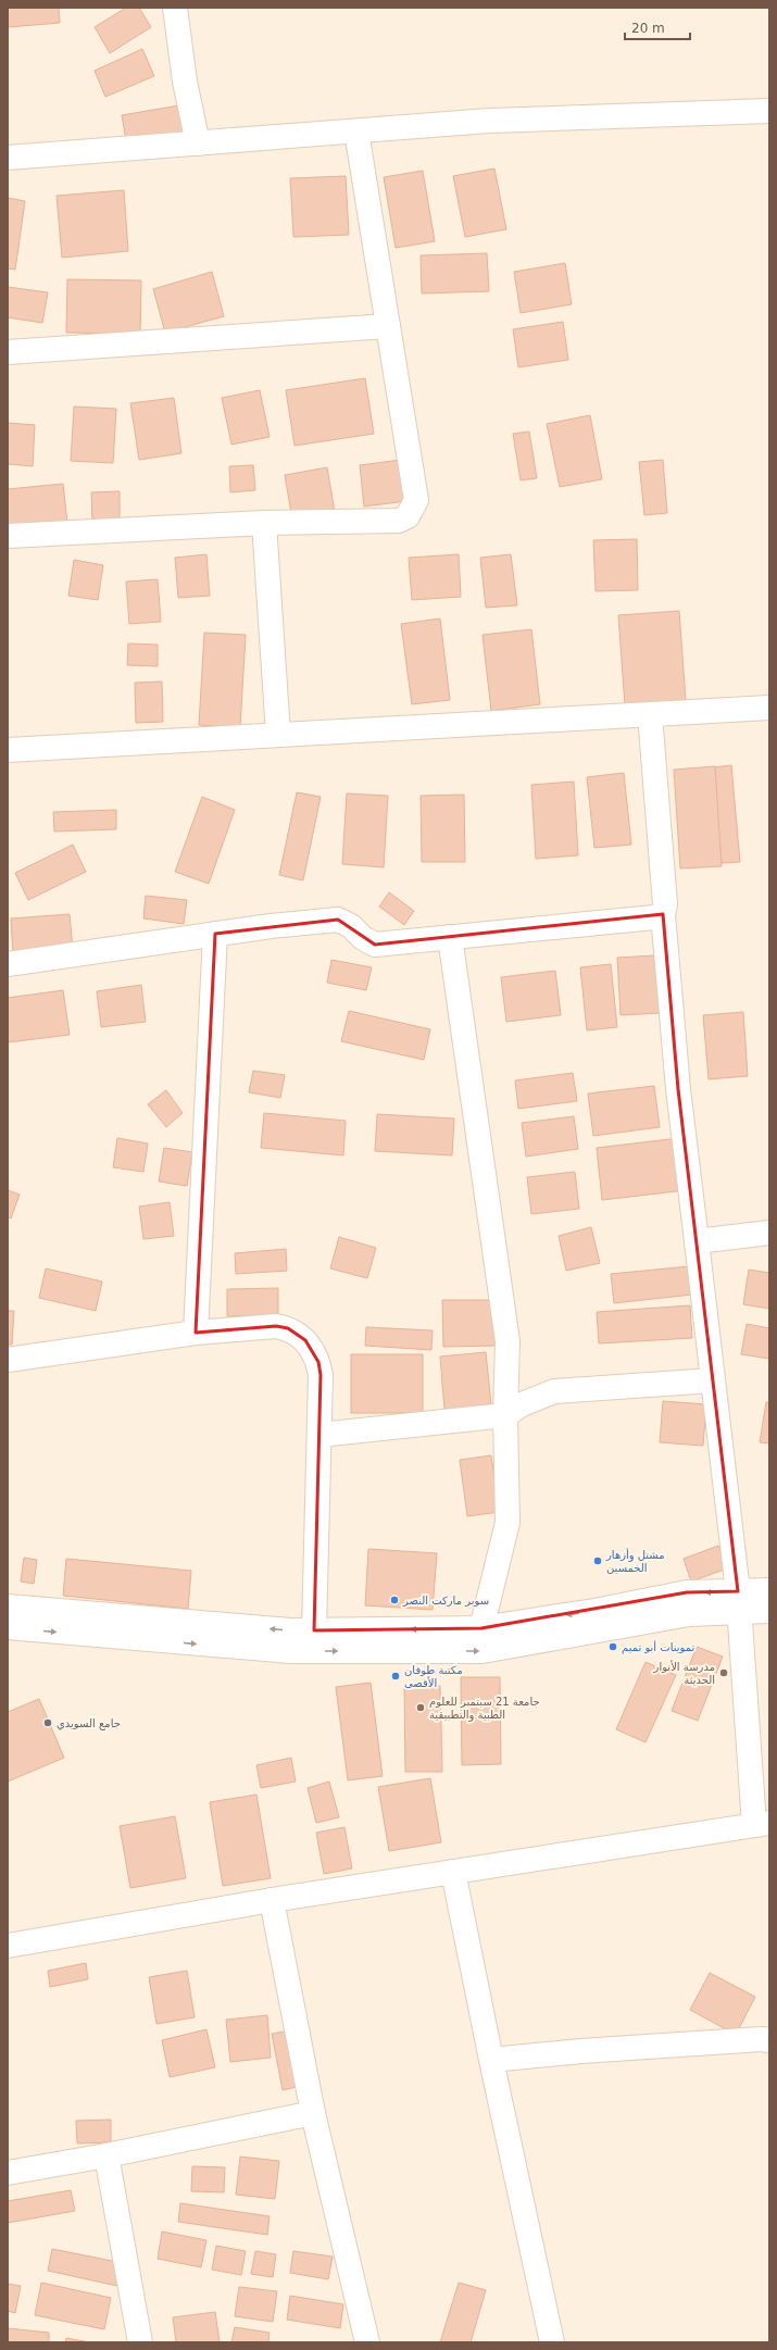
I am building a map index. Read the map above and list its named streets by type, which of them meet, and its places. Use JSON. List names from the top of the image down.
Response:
{
  "places": [
    "مشتل وأزهار الخمسين",
    "سوبر ماركت النصر",
    "تموينات أبو تميم",
    "مدرسة الأنوار الحديثة",
    "مكتبة طوفان الأقصى",
    "جامعة 21 سبتمبر للعلوم الطبية والتطبيقية",
    "جامع السويدي"
  ],
  "scale_bar": "20 m"
}
